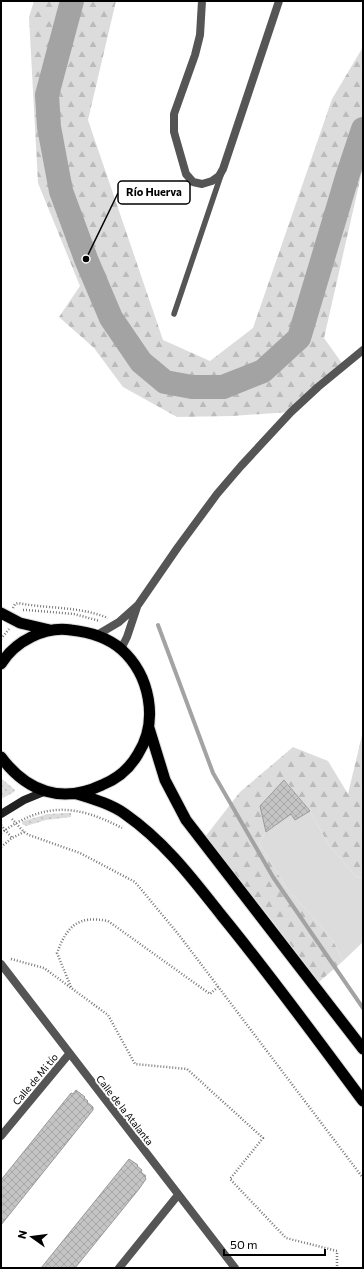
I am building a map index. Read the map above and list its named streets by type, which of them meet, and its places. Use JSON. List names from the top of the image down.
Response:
{
  "streets": {
    "street": ["Calle de Mi tío", "Calle de la Atalanta"]
  },
  "crossings": [
    ["Calle de Mi tío", "Calle de la Atalanta"]
  ],
  "places": ["Río Huerva"],
  "scale_bar": "50 m",
  "north": "left"
}
